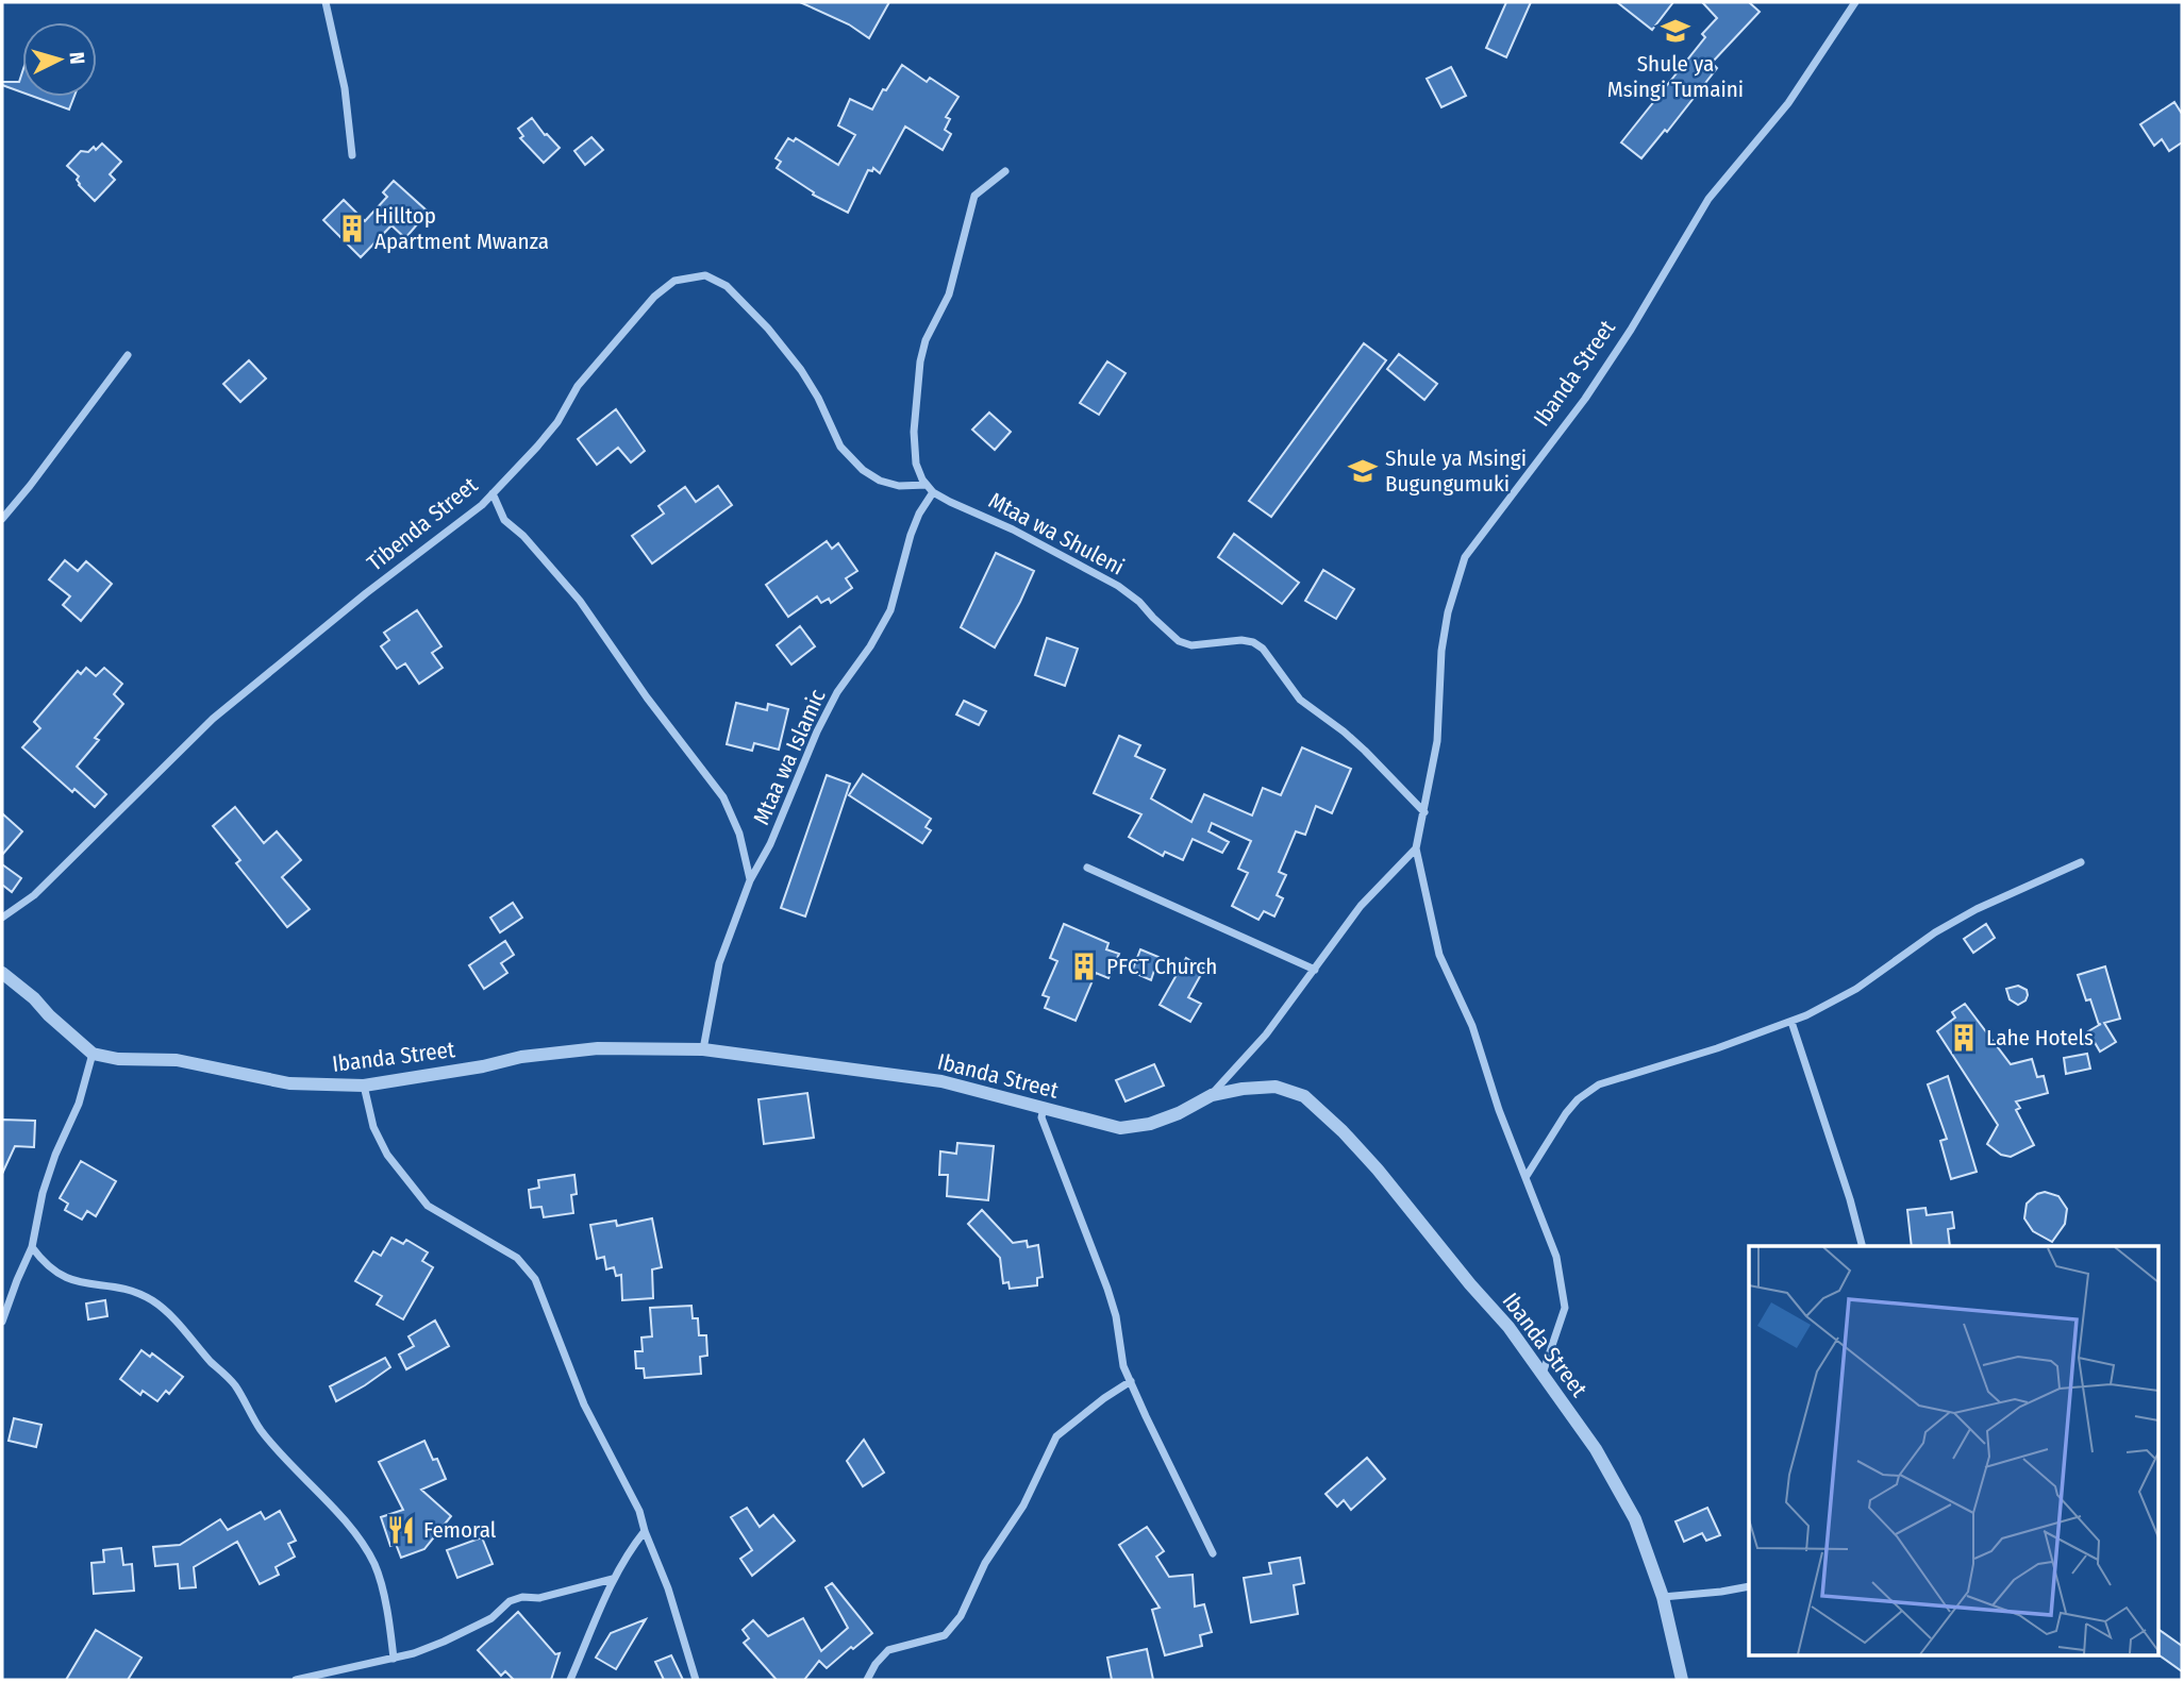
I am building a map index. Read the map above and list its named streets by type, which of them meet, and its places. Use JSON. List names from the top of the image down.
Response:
{
  "streets": {
    "street": [
      "Ibanda Street",
      "Tibenda Street",
      "Mtaa wa Shuleni",
      "Mtaa wa Islamic"
    ]
  },
  "crossings": [
    ["Ibanda Street", "Mtaa wa Shuleni"],
    ["Ibanda Street", "Mtaa wa Islamic"],
    ["Tibenda Street", "Mtaa wa Shuleni"],
    ["Tibenda Street", "Mtaa wa Islamic"],
    ["Mtaa wa Shuleni", "Mtaa wa Islamic"]
  ],
  "places": {
    "school or university": ["Shule ya Msingi Tumaini", "Shule ya Msingi Bugungumuki"],
    "building": ["Hilltop Apartment Mwanza", "PFCT Church", "Lahe Hotels"],
    "restaurant": ["Femoral"]
  },
  "north": "right"
}
